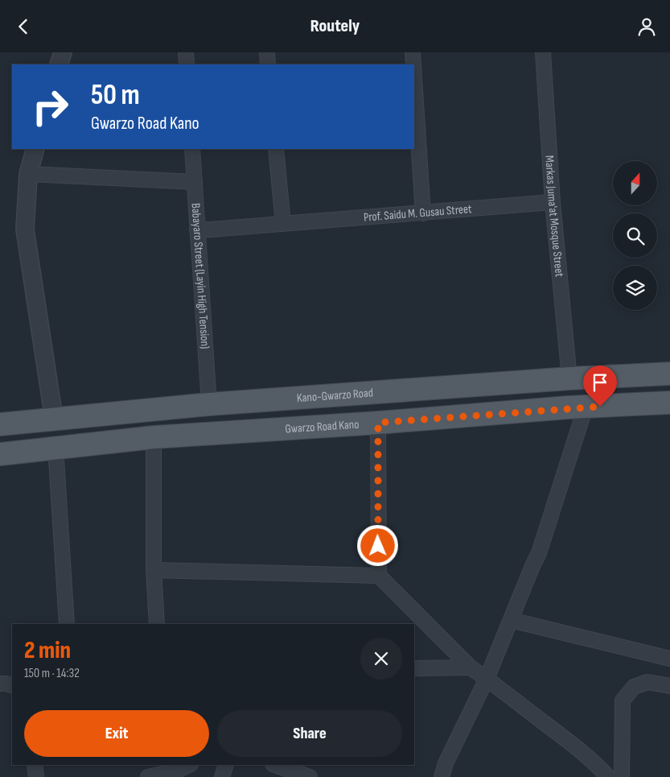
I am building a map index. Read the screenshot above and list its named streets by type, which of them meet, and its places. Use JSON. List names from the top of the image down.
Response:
{
  "streets": {
    "main road": ["Kano-Gwarzo Road", "Gwarzo Road Kano"],
    "street": ["Prof. Saidu M. Gusau Street", "Markas Juma'at Mosque Street", "Babayaro Street (Layin High Tension)"]
  },
  "crossings": [
    ["Prof. Saidu M. Gusau Street", "Markas Juma'at Mosque Street"],
    ["Prof. Saidu M. Gusau Street", "Babayaro Street (Layin High Tension)"],
    ["Markas Juma'at Mosque Street", "Kano-Gwarzo Road"],
    ["Babayaro Street (Layin High Tension)", "Kano-Gwarzo Road"]
  ],
  "north": "top",
  "page": {
    "header": "Routely",
    "turn": ["50 m", "Gwarzo Road Kano"],
    "heading": ["2 min", "150 m · 14:32"],
    "buttons": ["Exit", "Share"]
  }
}
